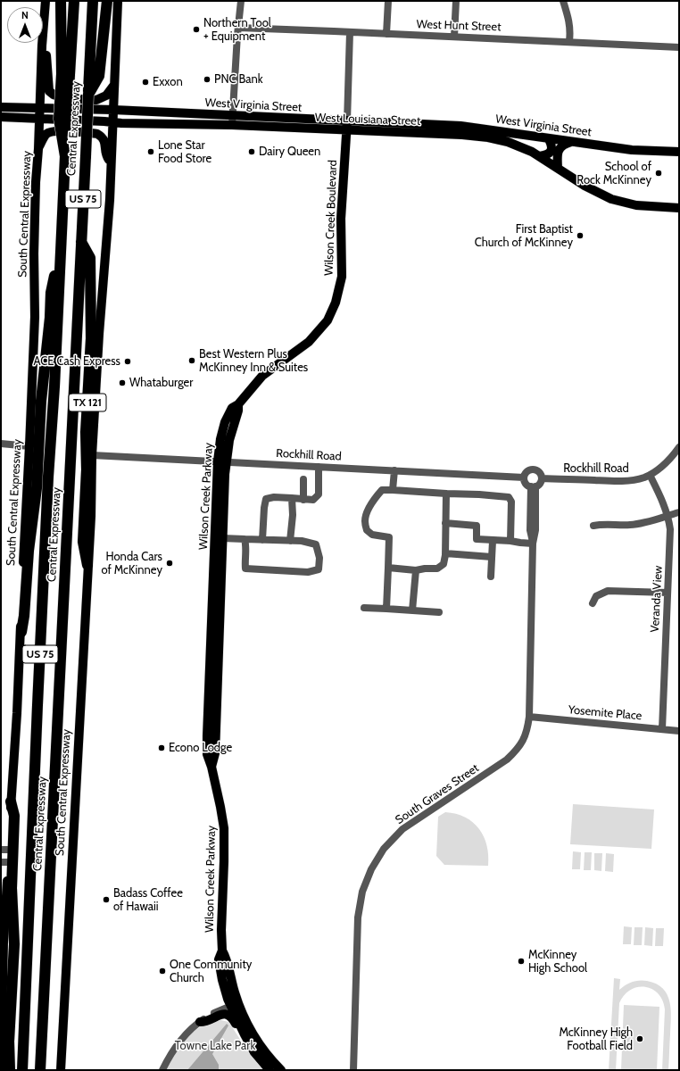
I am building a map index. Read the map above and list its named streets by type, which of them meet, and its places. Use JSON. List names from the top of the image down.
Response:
{
  "streets": {
    "highway": ["Central Expressway", "US 75", "TX 121"],
    "main road": [
      "West Virginia Street",
      "West Louisiana Street",
      "South Central Expressway",
      "Wilson Creek Boulevard",
      "Wilson Creek Parkway"
    ],
    "street": [
      "West Hunt Street",
      "Rockhill Road",
      "Veranda View",
      "Yosemite Place",
      "South Graves Street"
    ]
  },
  "crossings": [
    ["West Hunt Street", "Wilson Creek Boulevard"],
    ["West Virginia Street", "West Louisiana Street"],
    ["West Virginia Street", "South Central Expressway"],
    ["West Virginia Street", "Wilson Creek Boulevard"],
    ["West Louisiana Street", "South Central Expressway"],
    ["West Louisiana Street", "Wilson Creek Boulevard"],
    ["Central Expressway", "TX 121"],
    ["South Central Expressway", "TX 121"],
    ["South Central Expressway", "Rockhill Road"],
    ["Wilson Creek Boulevard", "Wilson Creek Parkway"],
    ["Rockhill Road", "Wilson Creek Parkway"],
    ["Rockhill Road", "Veranda View"],
    ["Rockhill Road", "South Graves Street"],
    ["Veranda View", "Yosemite Place"],
    ["Yosemite Place", "South Graves Street"]
  ],
  "parks": ["Towne Lake Park"],
  "places": [
    "Northern Tool + Equipment",
    "PNC Bank",
    "Exxon",
    "Lone Star Food Store",
    "Dairy Queen",
    "School of Rock McKinney",
    "First Baptist Church of McKinney",
    "Best Western Plus McKinney Inn & Suites",
    "ACE Cash Express",
    "Whataburger",
    "Honda Cars of McKinney",
    "Econo Lodge",
    "Badass Coffee of Hawaii",
    "McKinney High School",
    "One Community Church",
    "McKinney High Football Field"
  ],
  "north": "top"
}
